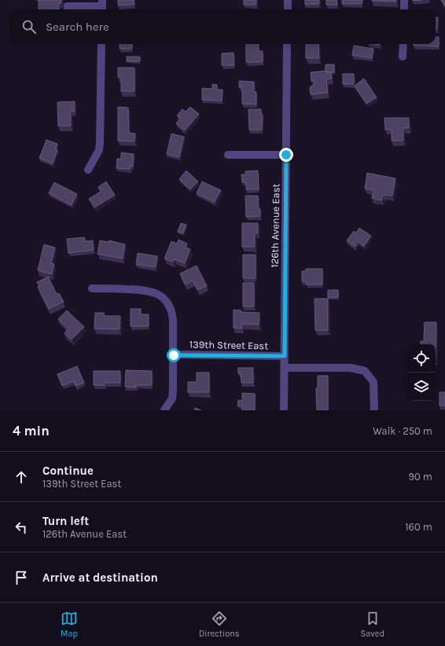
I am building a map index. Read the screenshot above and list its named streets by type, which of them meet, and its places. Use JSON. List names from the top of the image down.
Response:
{
  "streets": {
    "street": ["126th Avenue East", "139th Street East"]
  },
  "crossings": [
    ["126th Avenue East", "139th Street East"]
  ],
  "page": {
    "search": "Search here",
    "heading": ["4 min", "Walk · 250 m"],
    "list": [
      ["Continue", "139th Street East", "90 m"],
      ["Turn left", "126th Avenue East", "160 m"],
      "Arrive at destination"
    ],
    "nav": ["Map", "Directions", "Saved"]
  }
}
